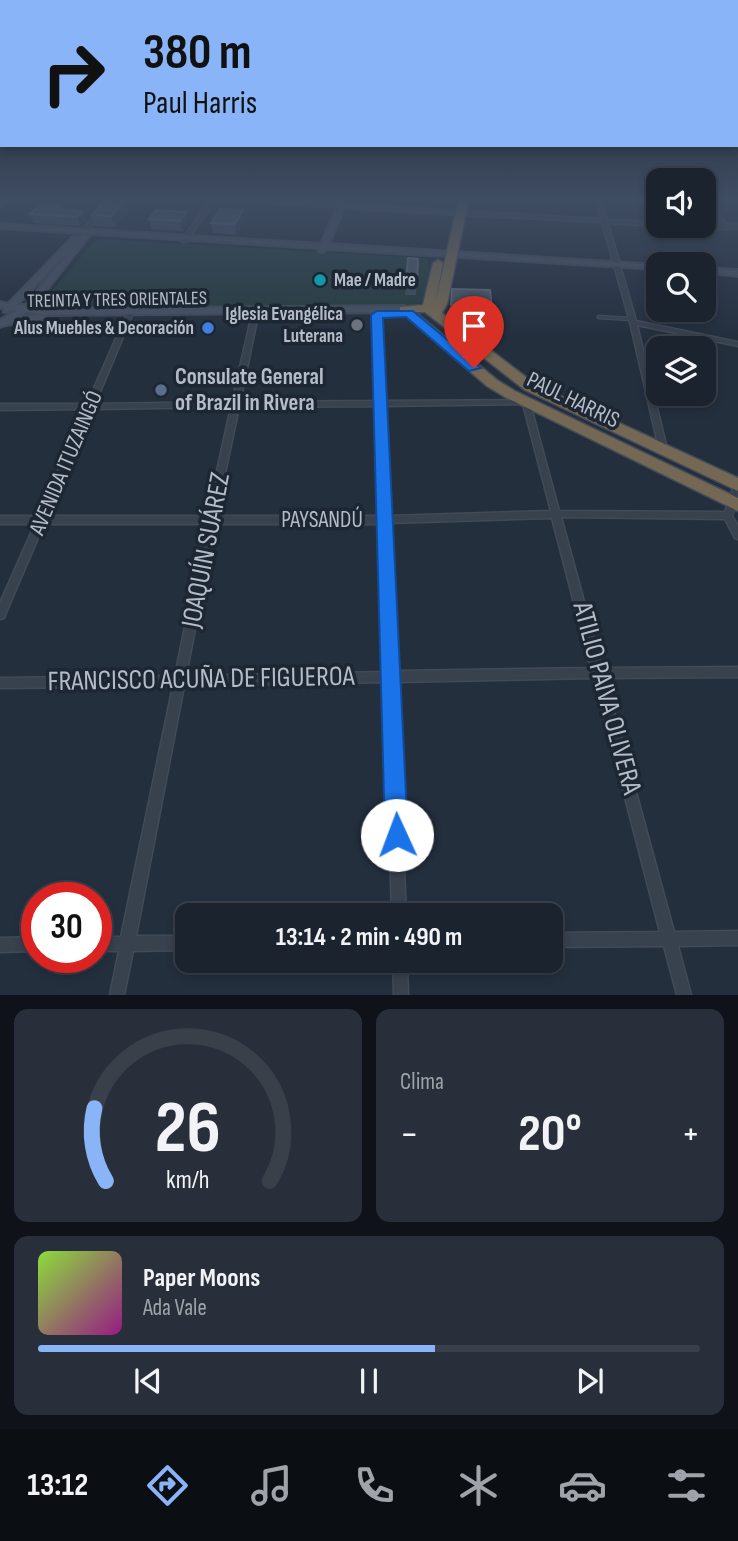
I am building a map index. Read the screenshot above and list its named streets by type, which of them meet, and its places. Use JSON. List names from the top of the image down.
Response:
{
  "streets": {
    "highway": ["TREINTA Y TRES ORIENTALES", "PAUL HARRIS"],
    "street": [
      "AVENIDA ITUZAINGÓ",
      "PAYSANDÚ",
      "JOAQUÍN SUÁREZ",
      "FRANCISCO ACUÑA DE FIGUEROA",
      "ATILIO PAIVA OLIVERA"
    ]
  },
  "crossings": [
    ["TREINTA Y TRES ORIENTALES", "PAUL HARRIS"],
    ["TREINTA Y TRES ORIENTALES", "AVENIDA ITUZAINGÓ"],
    ["TREINTA Y TRES ORIENTALES", "JOAQUÍN SUÁREZ"],
    ["PAUL HARRIS", "PAYSANDÚ"],
    ["PAUL HARRIS", "ATILIO PAIVA OLIVERA"],
    ["AVENIDA ITUZAINGÓ", "PAYSANDÚ"],
    ["PAYSANDÚ", "JOAQUÍN SUÁREZ"],
    ["PAYSANDÚ", "ATILIO PAIVA OLIVERA"],
    ["JOAQUÍN SUÁREZ", "FRANCISCO ACUÑA DE FIGUEROA"],
    ["FRANCISCO ACUÑA DE FIGUEROA", "ATILIO PAIVA OLIVERA"]
  ],
  "places": [
    "Mae / Madre",
    "Iglesia Evangélica Luterana",
    "Alus Muebles & Decoración",
    "Consulate General of Brazil in Rivera"
  ],
  "page": {
    "turn": ["380 m", "Paul Harris"],
    "limit": "30",
    "trip": "13:14 · 2 min · 490 m",
    "tile": "Clima",
    "heat": ["−", "20°", "+"],
    "song": ["Paper Moons", "Ada Vale"],
    "tabs": "13:12",
    "gauge": ["26", "km/h"]
  }
}
